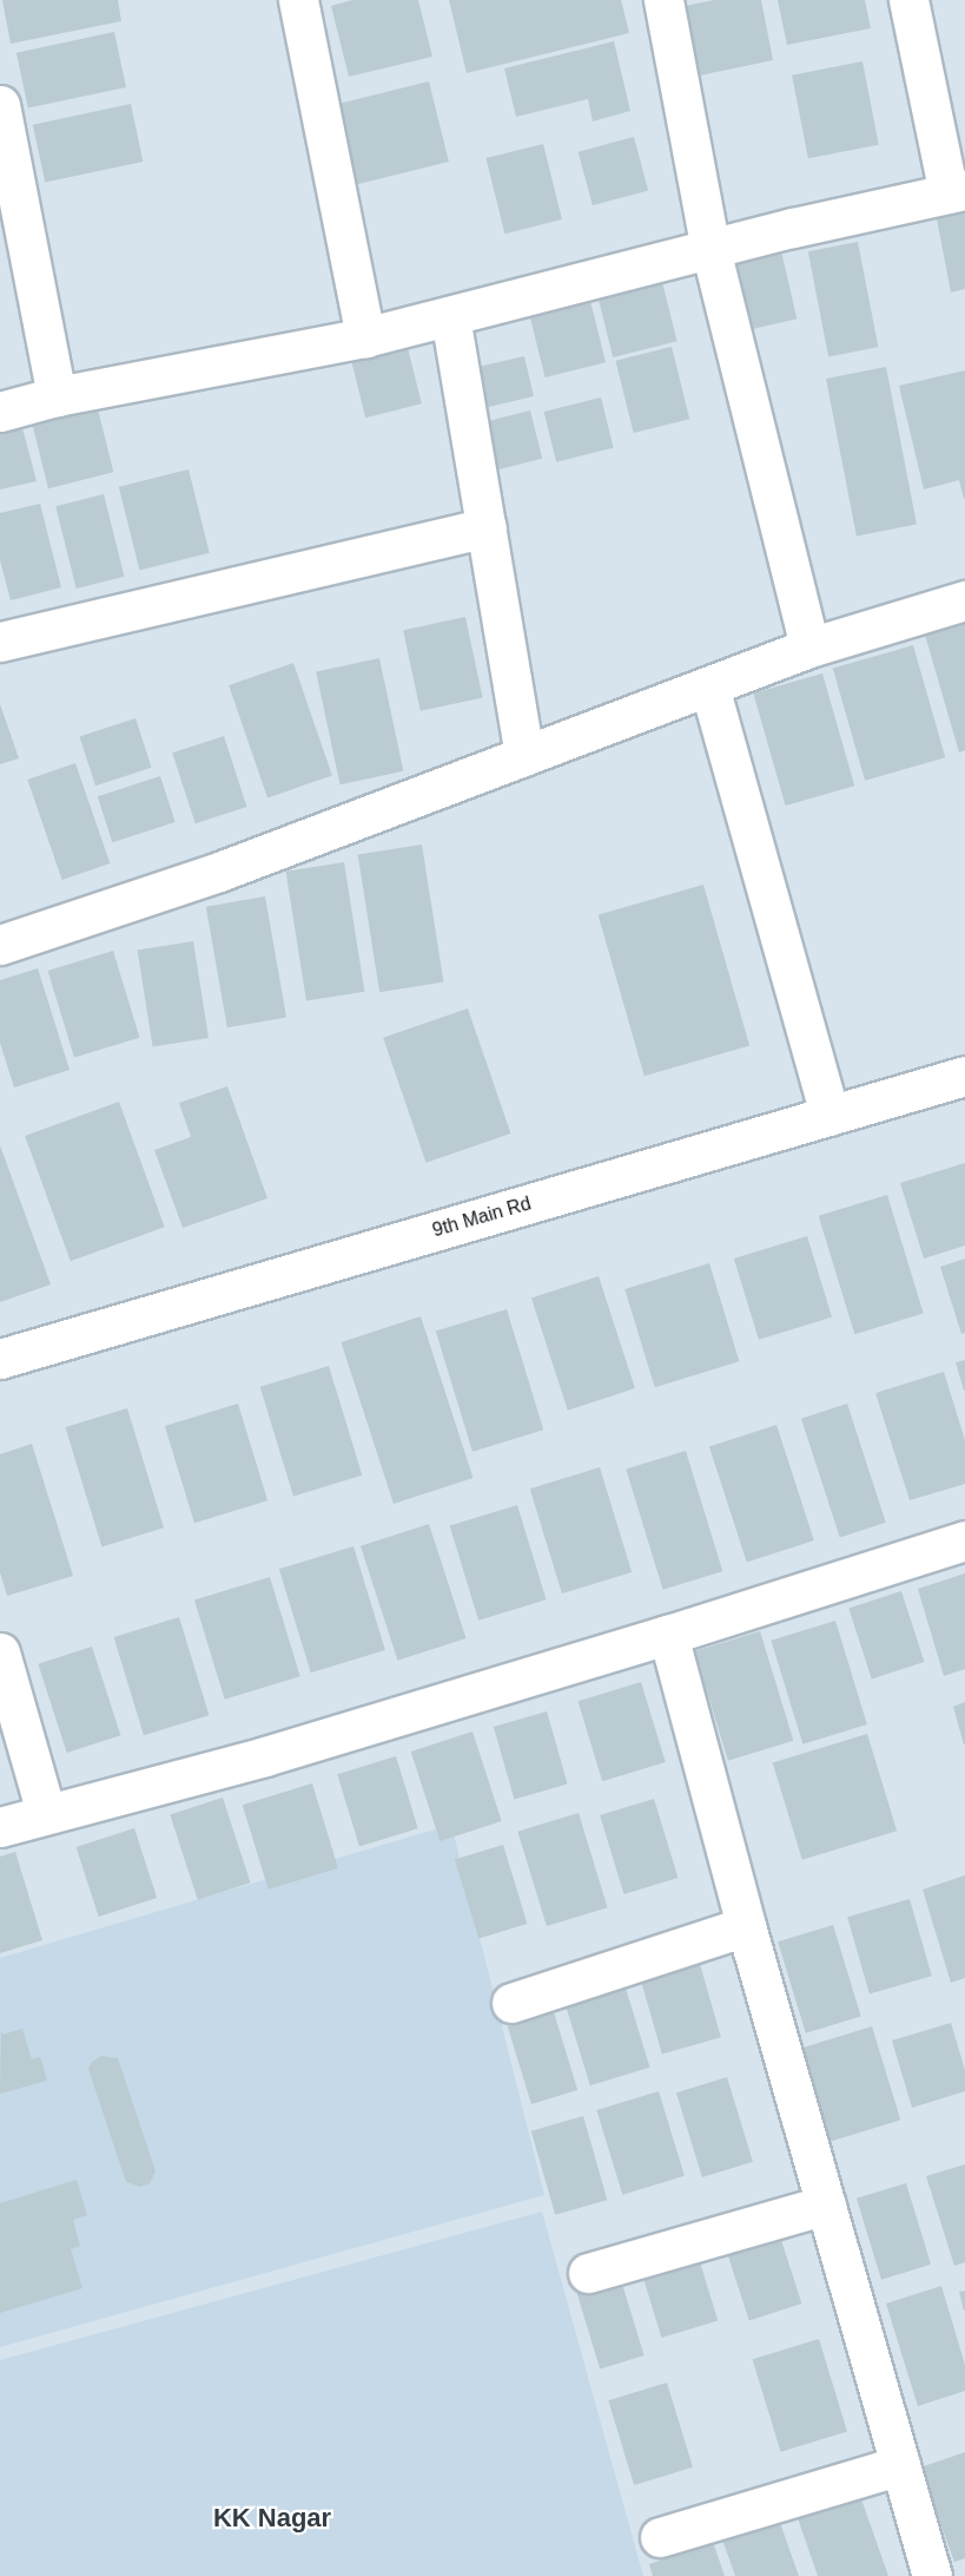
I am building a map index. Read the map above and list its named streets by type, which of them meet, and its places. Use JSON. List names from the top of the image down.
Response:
{
  "streets": {
    "street": ["9th Main Rd"]
  },
  "districts": ["KK Nagar"]
}
